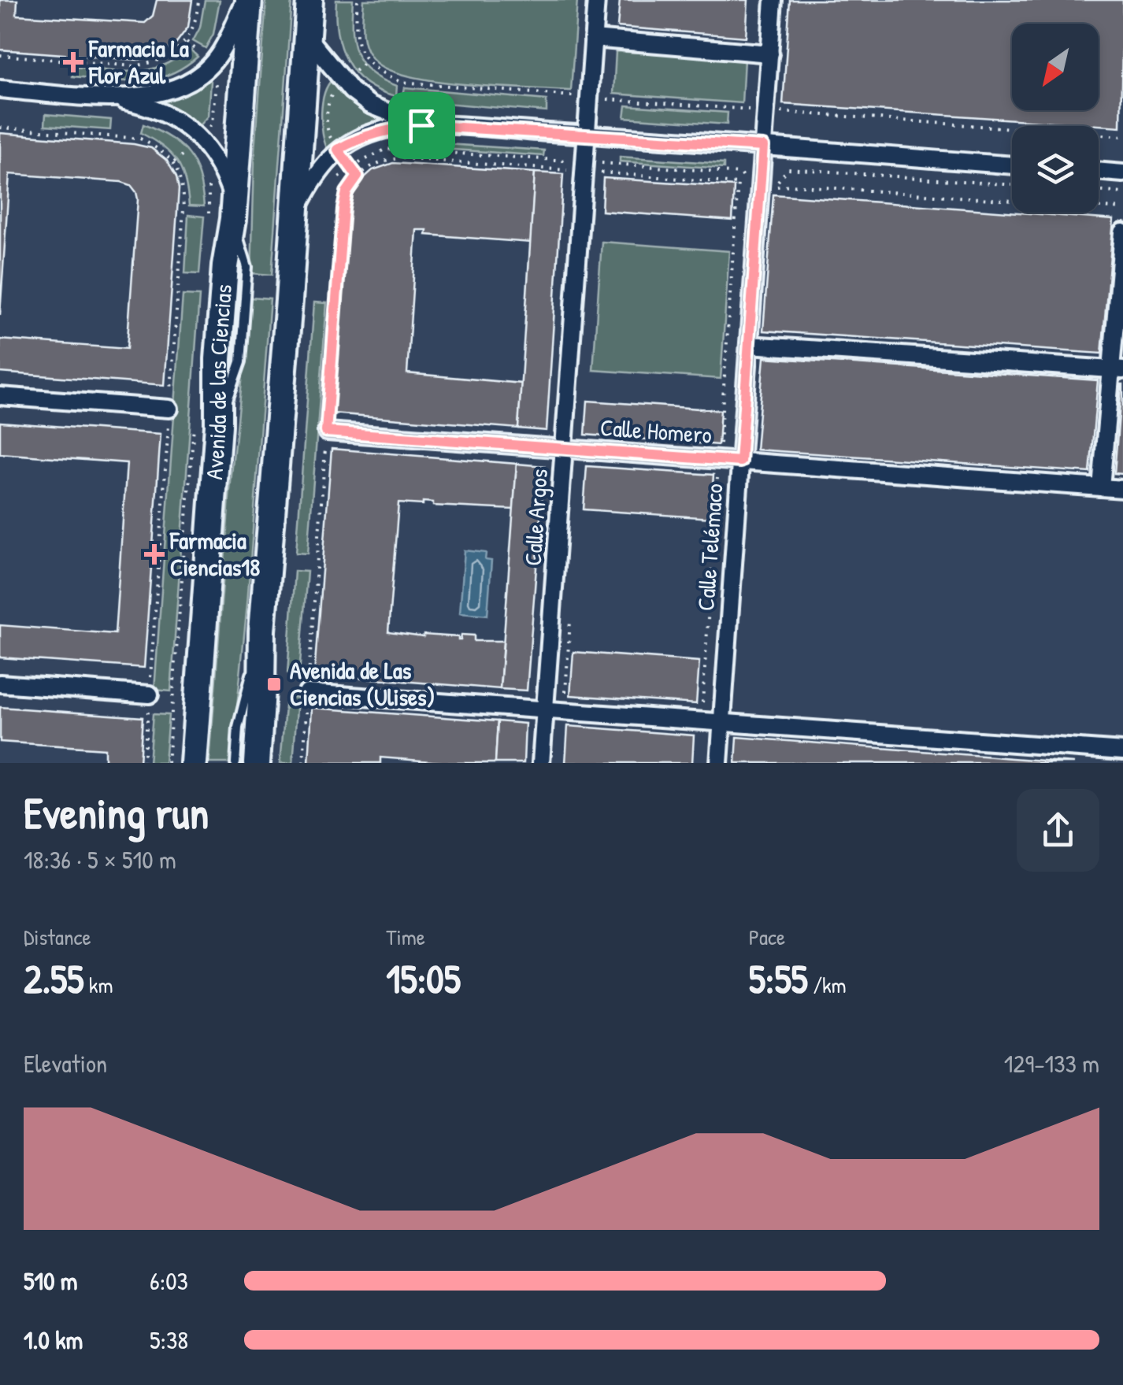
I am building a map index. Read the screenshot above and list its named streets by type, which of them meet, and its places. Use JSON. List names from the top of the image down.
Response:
{
  "streets": {
    "main road": ["Avenida de las Ciencias"],
    "street": ["Calle Homero", "Calle Argos", "Calle Telémaco"]
  },
  "crossings": [
    ["Calle Homero", "Calle Argos"],
    ["Calle Homero", "Calle Telémaco"]
  ],
  "places": {
    "health": ["Farmacia La Flor Azul", "Farmacia Ciencias18"],
    "transit": ["Avenida de Las Ciencias (Ulises)"]
  },
  "north": "bottom left",
  "page": {
    "heading": ["Evening run", "18:36 · 5 × 510 m"],
    "stats": [
      ["Distance", "2.55 km"],
      ["Time", "15:05"],
      ["Pace", "5:55 /km"]
    ],
    "chart": ["Elevation", "129–133 m"],
    "list": [
      {
        "name": "510 m",
        "note": "6:03"
      },
      {
        "name": "1.0 km",
        "note": "5:38"
      }
    ]
  }
}
